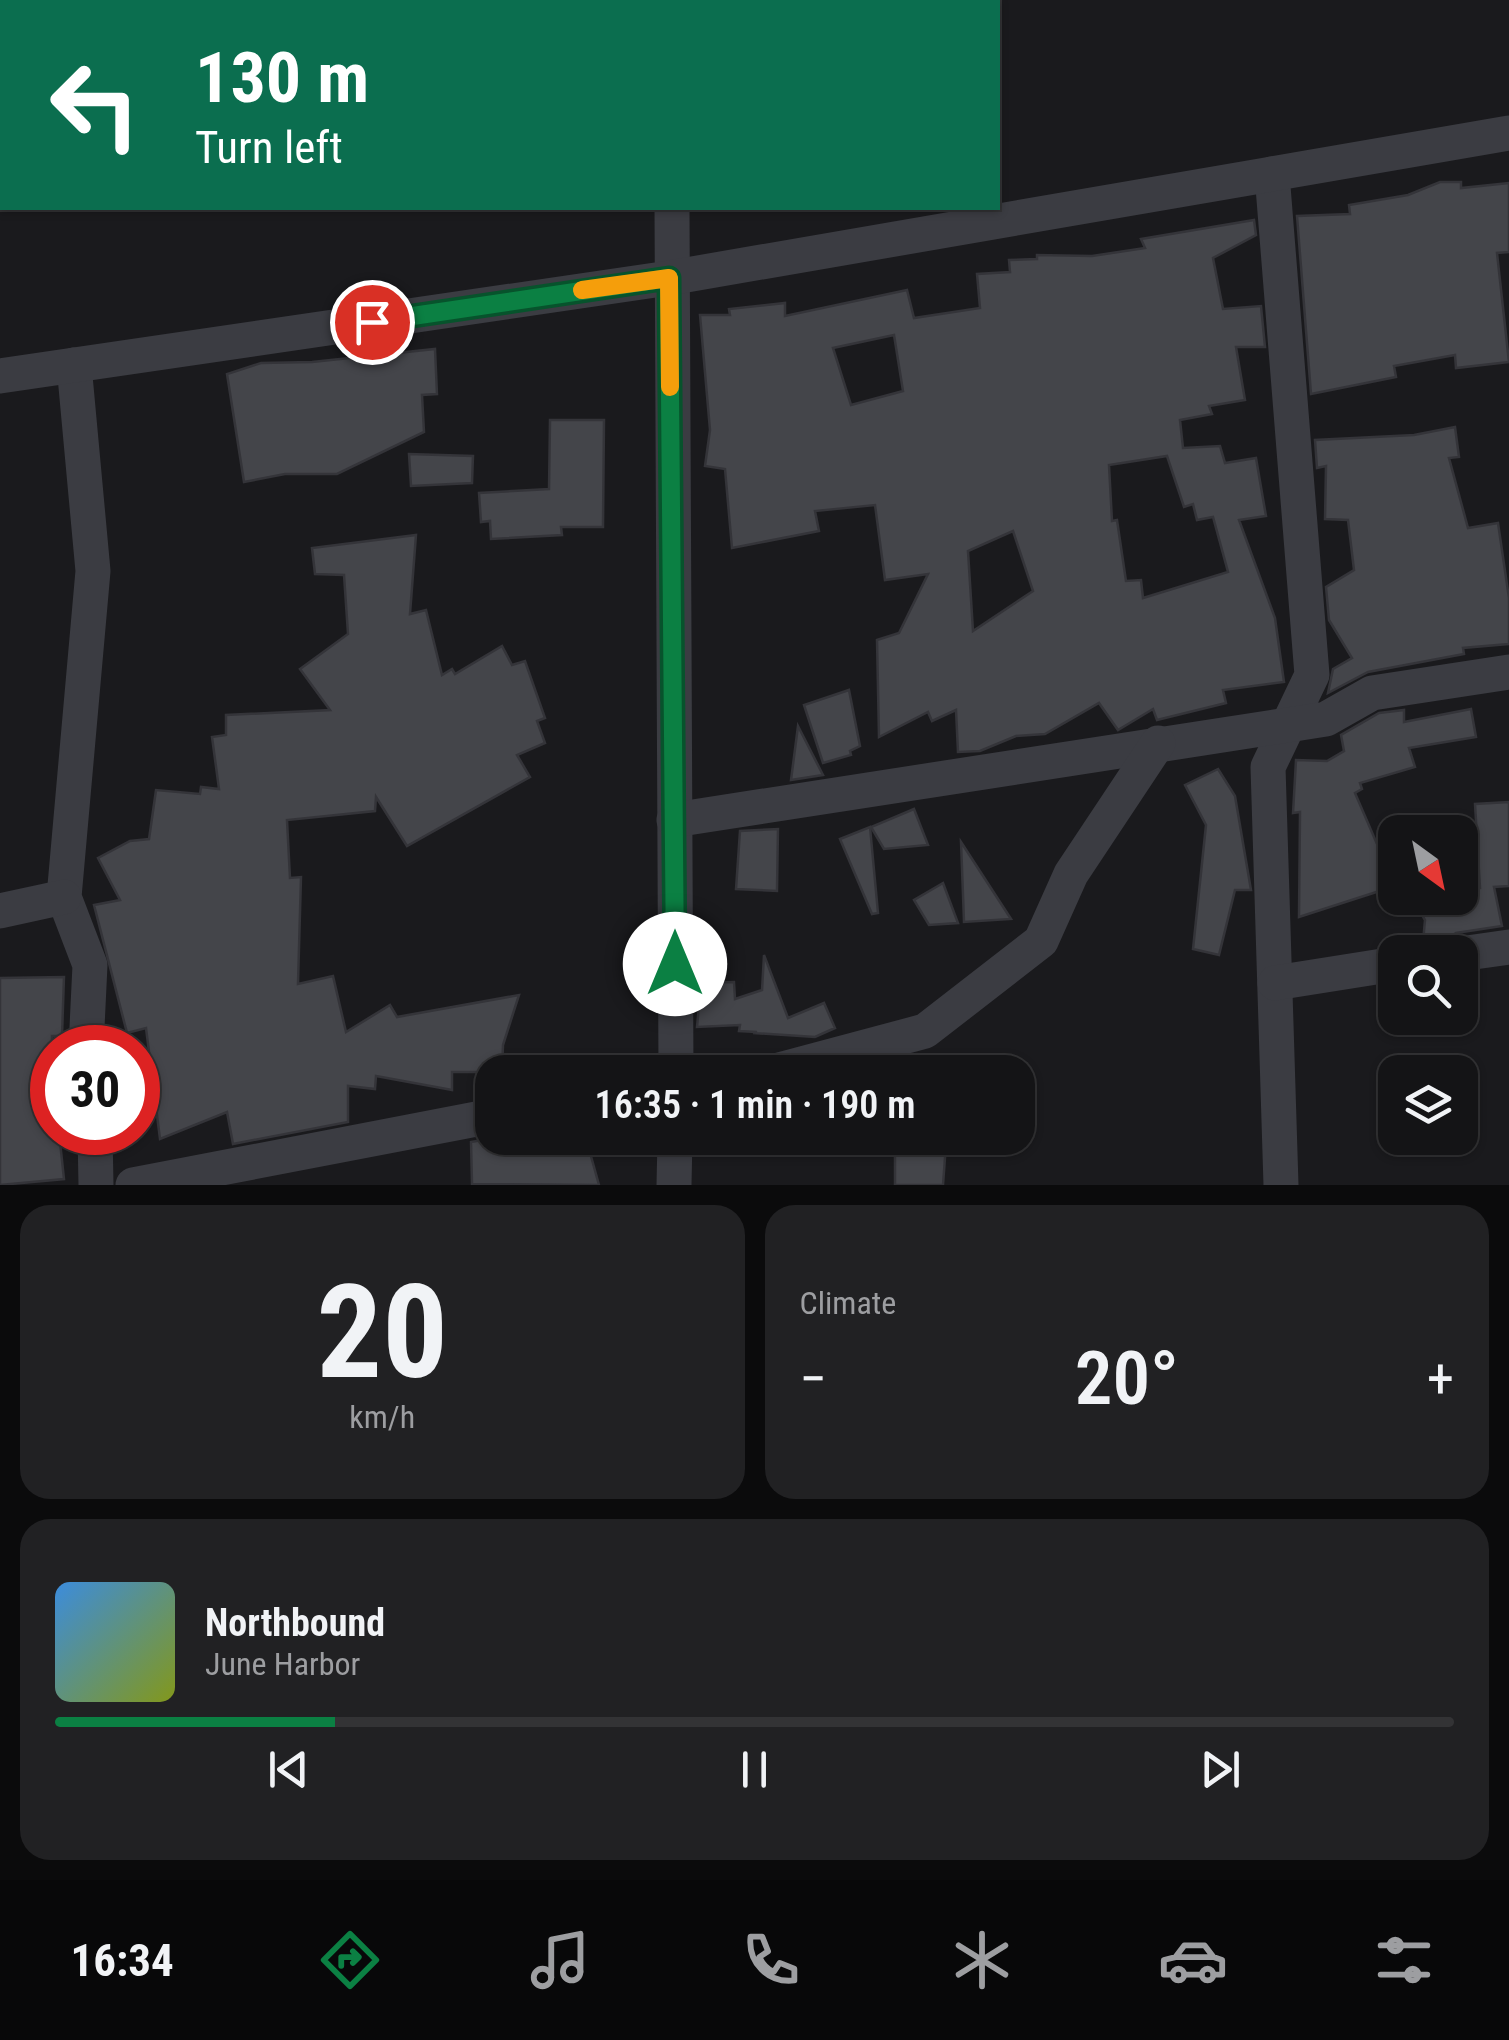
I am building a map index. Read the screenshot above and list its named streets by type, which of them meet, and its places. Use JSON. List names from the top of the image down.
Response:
{
  "north": "bottom right",
  "page": {
    "turn": ["130 m", "Turn left"],
    "limit": "30",
    "trip": "16:35 · 1 min · 190 m",
    "tile": [
      ["20", "km/h"],
      "Climate"
    ],
    "heat": ["−", "20°", "+"],
    "song": ["Northbound", "June Harbor"],
    "tabs": "16:34"
  }
}
